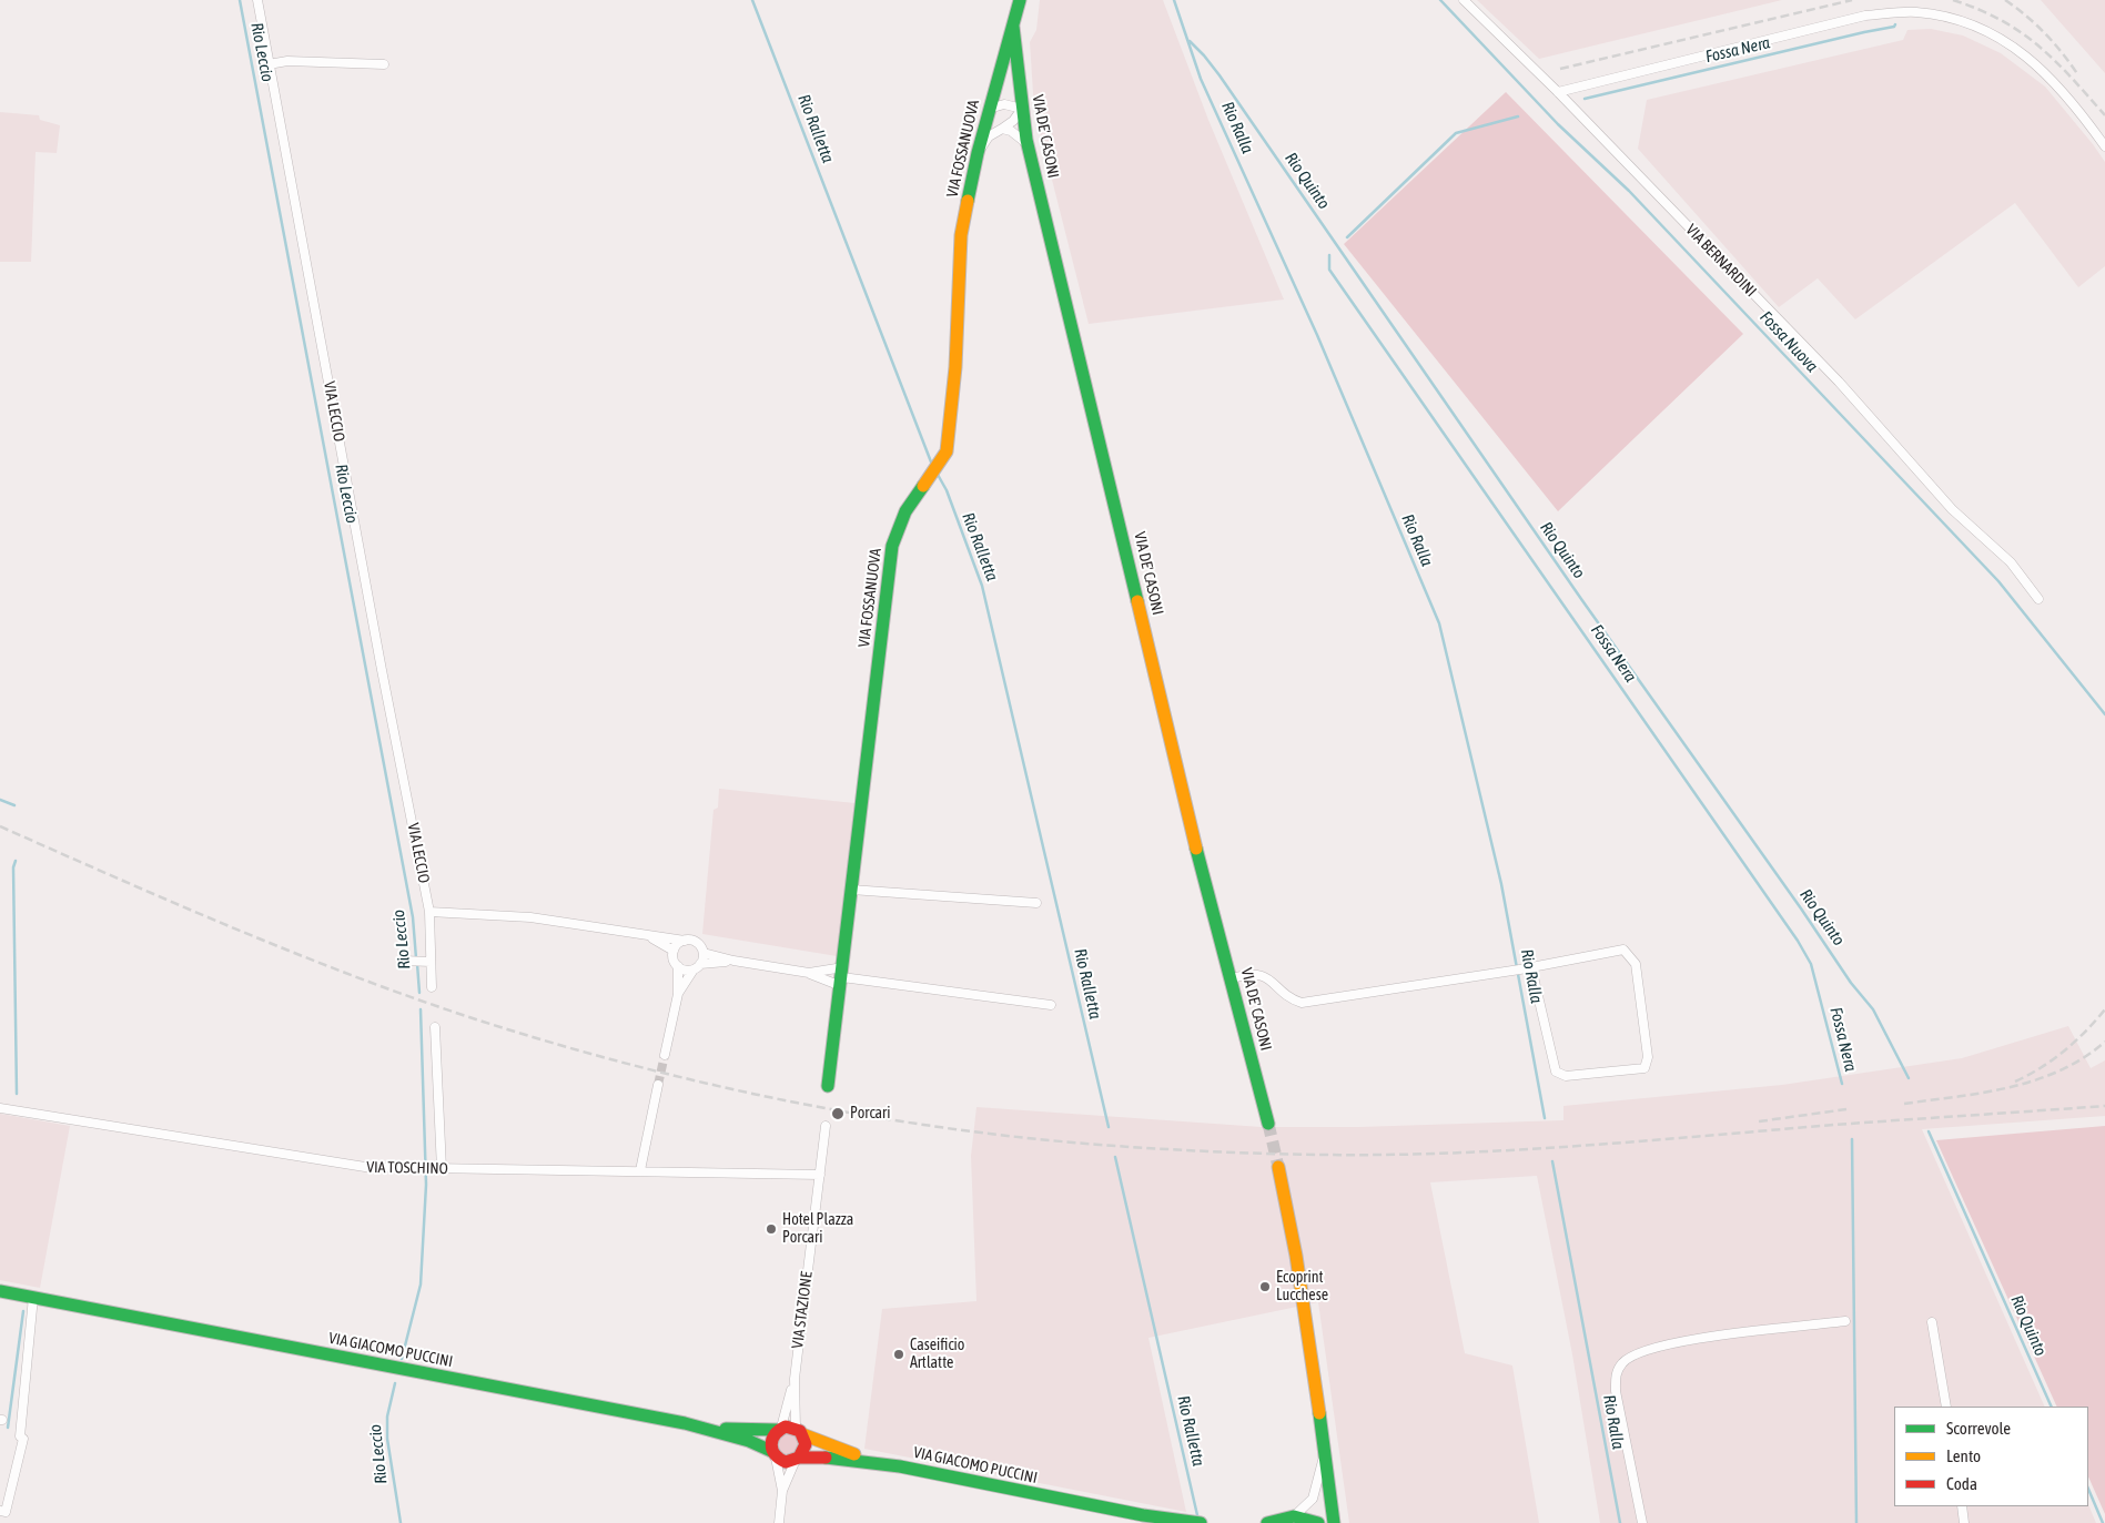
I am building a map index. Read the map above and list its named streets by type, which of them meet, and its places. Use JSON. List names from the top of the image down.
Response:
{
  "streets": {
    "street": [
      "VIA DE' CASONI",
      "VIA FOSSANUOVA",
      "VIA BERNARDINI",
      "VIA LECCIO",
      "VIA TOSCHINO",
      "VIA STAZIONE",
      "VIA GIACOMO PUCCINI"
    ]
  },
  "crossings": [
    ["VIA DE' CASONI", "VIA FOSSANUOVA"],
    ["VIA TOSCHINO", "VIA STAZIONE"],
    ["VIA STAZIONE", "VIA GIACOMO PUCCINI"]
  ],
  "water": [
    "Fossa Nera",
    "Rio Leccio",
    "Rio Ralla",
    "Rio Ralletta",
    "Rio Quinto",
    "Fossa Nuova"
  ],
  "places": [
    "Porcari",
    "Hotel Plazza Porcari",
    "Ecoprint Lucchese",
    "Caseificio Artlatte"
  ],
  "legend": ["Scorrevole", "Lento", "Coda"]
}
